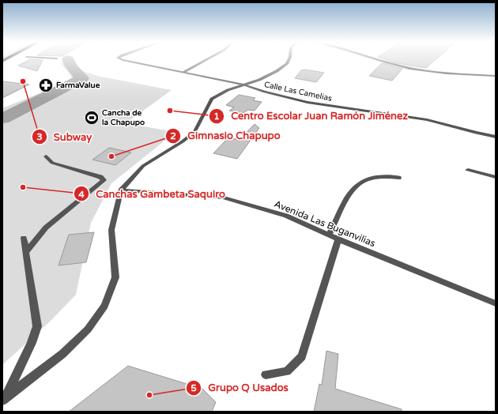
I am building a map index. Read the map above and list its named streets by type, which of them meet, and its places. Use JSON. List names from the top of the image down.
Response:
{
  "streets": {
    "street": ["Calle Las Camelias", "Avenida Las Buganvilias"]
  },
  "places": {
    "other": [
      "Subway",
      "Centro Escolar Juan Ramón Jiménez",
      "Gimnasio Chapupo",
      "Canchas Gambeta Saquiro",
      "Grupo Q Usados"
    ],
    "pharmacy": ["FarmaValue"],
    "sports": ["Cancha de la Chapupo"]
  }
}
